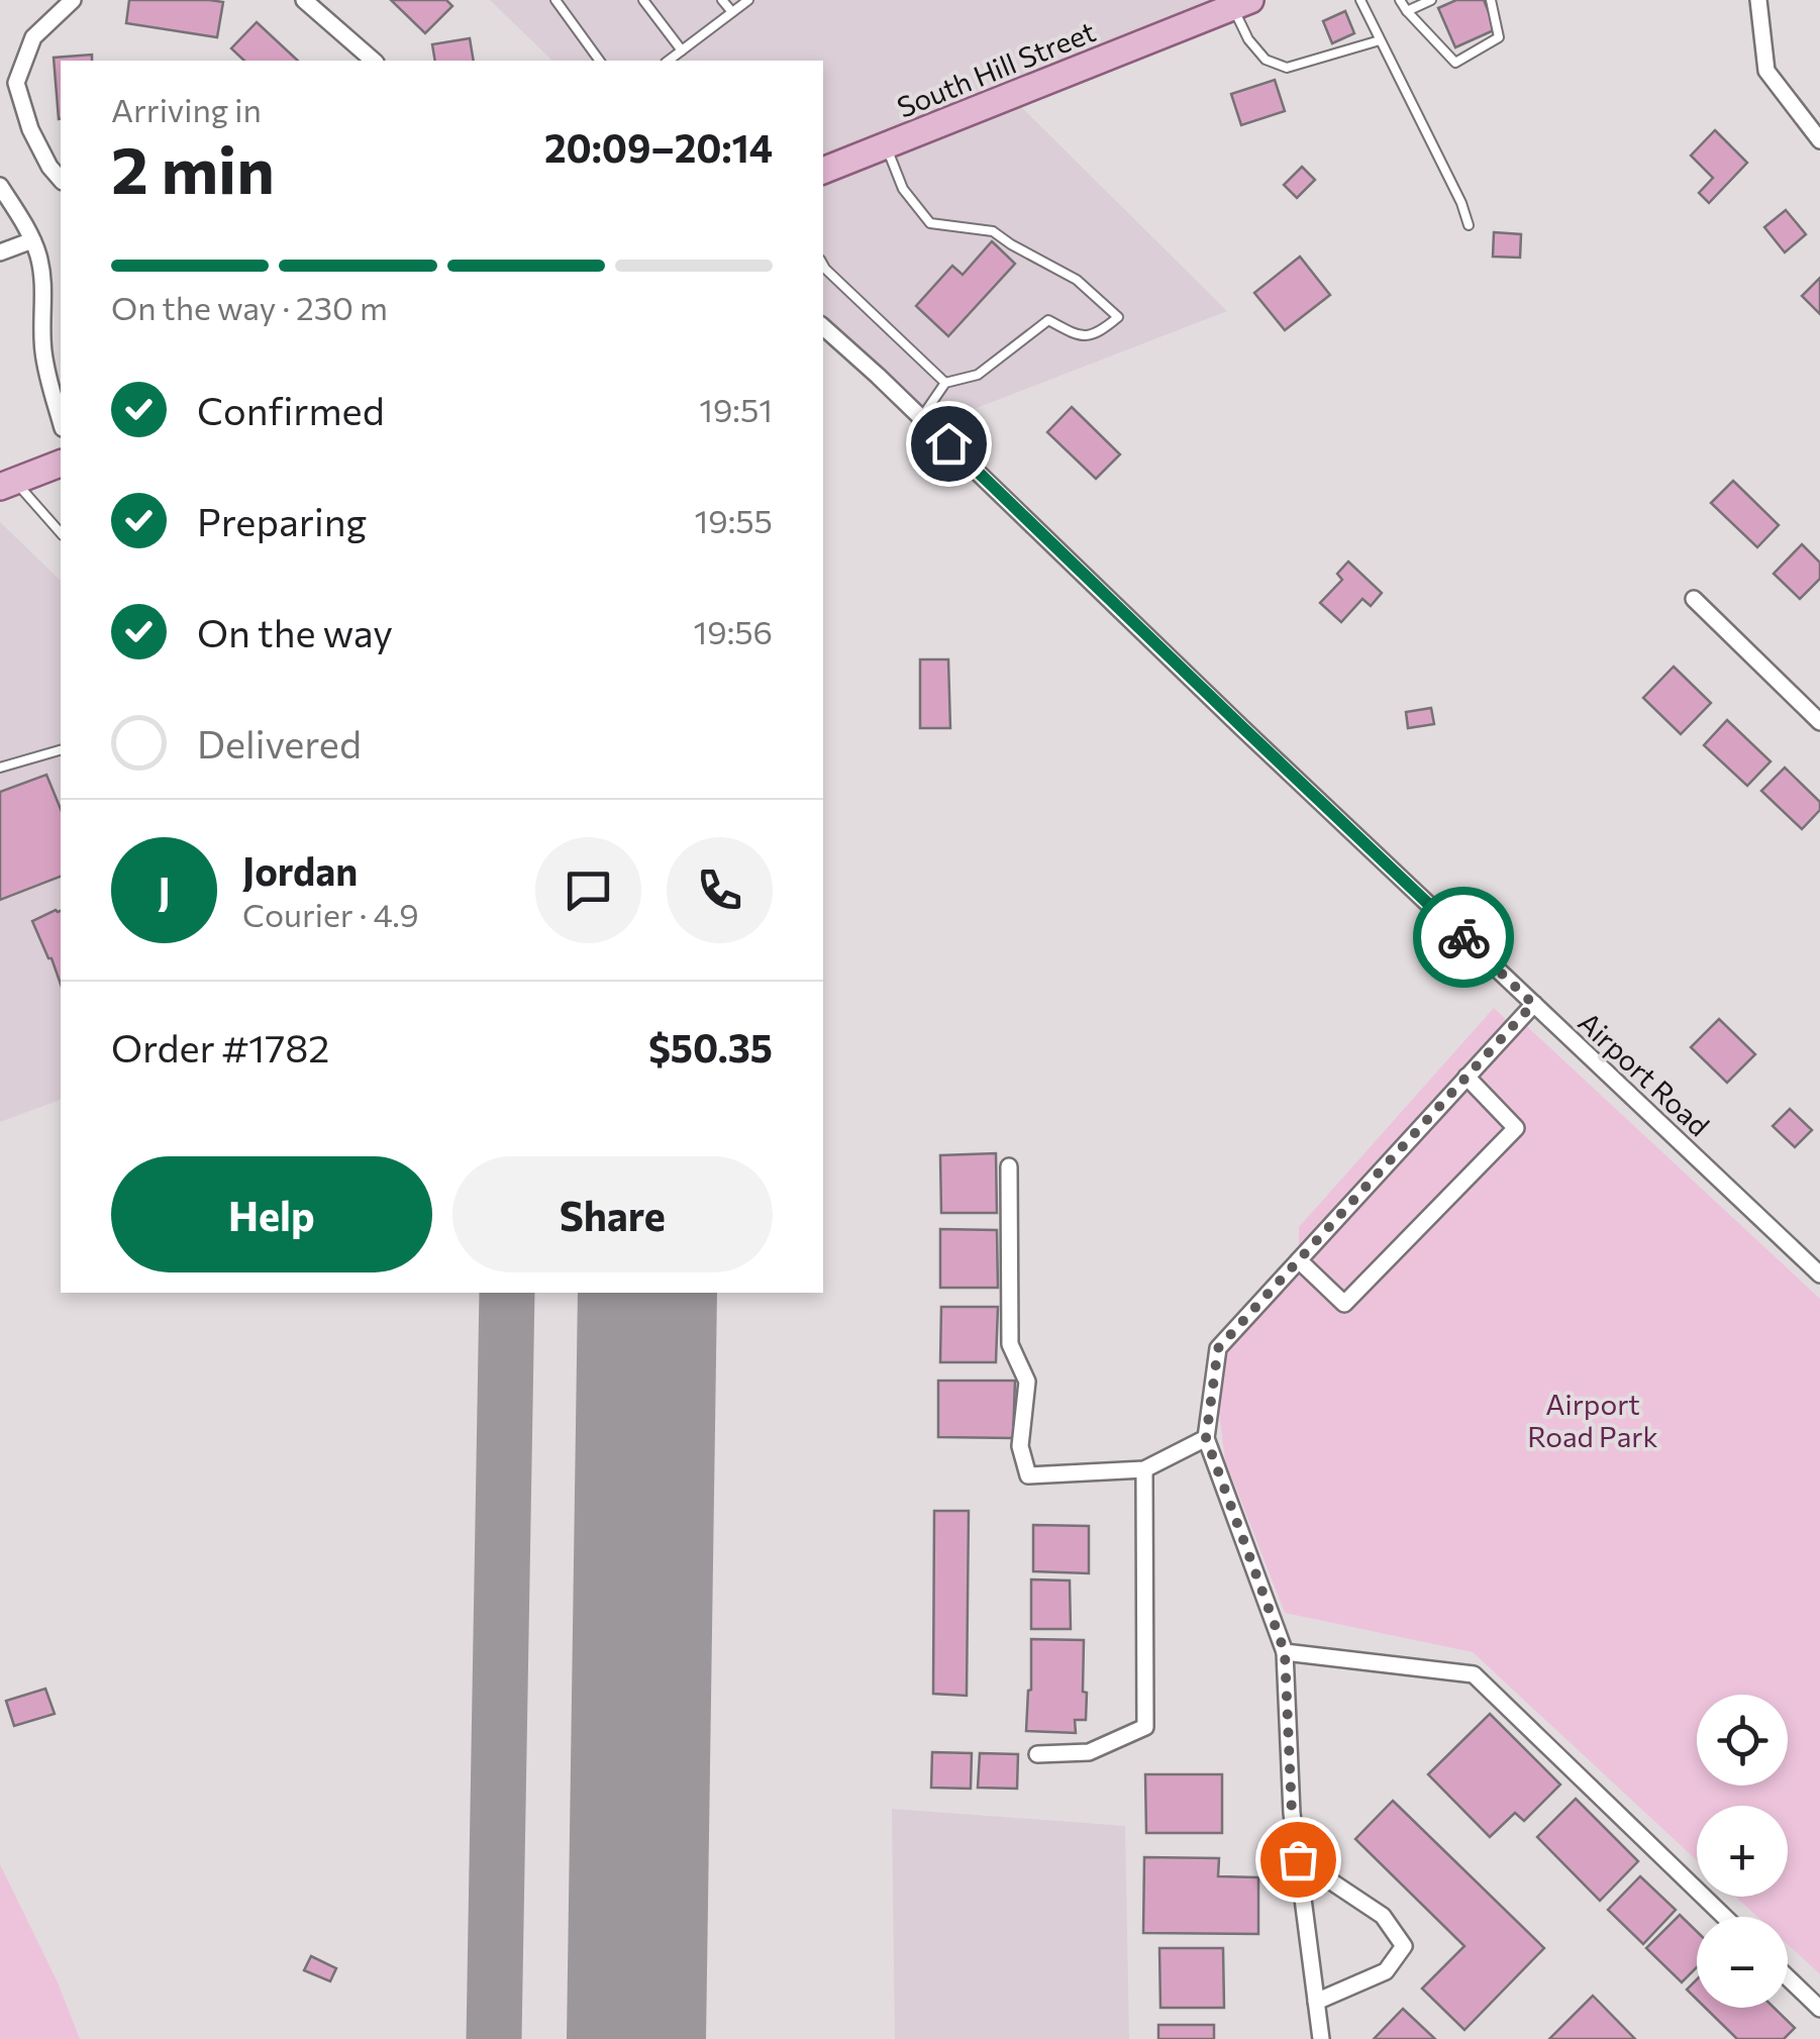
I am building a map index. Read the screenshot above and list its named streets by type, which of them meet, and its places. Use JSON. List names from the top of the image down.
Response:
{
  "streets": {
    "main road": ["South Hill Street"],
    "street": ["Airport Road"]
  },
  "parks": ["Airport Road Park"],
  "page": {
    "heading": ["2 min", "Arriving in", "20:09–20:14"],
    "panel": [
      "Jordan",
      "Courier · 4.9",
      "Order #1782",
      "$50.35"
    ],
    "bar": "On the way · 230 m",
    "list": [
      ["Confirmed", "19:51"],
      ["Preparing", "19:55"],
      ["On the way", "19:56"],
      "Delivered"
    ],
    "round": "J",
    "buttons": ["Help", "Share"],
    "map_buttons": ["+", "−"]
  }
}
